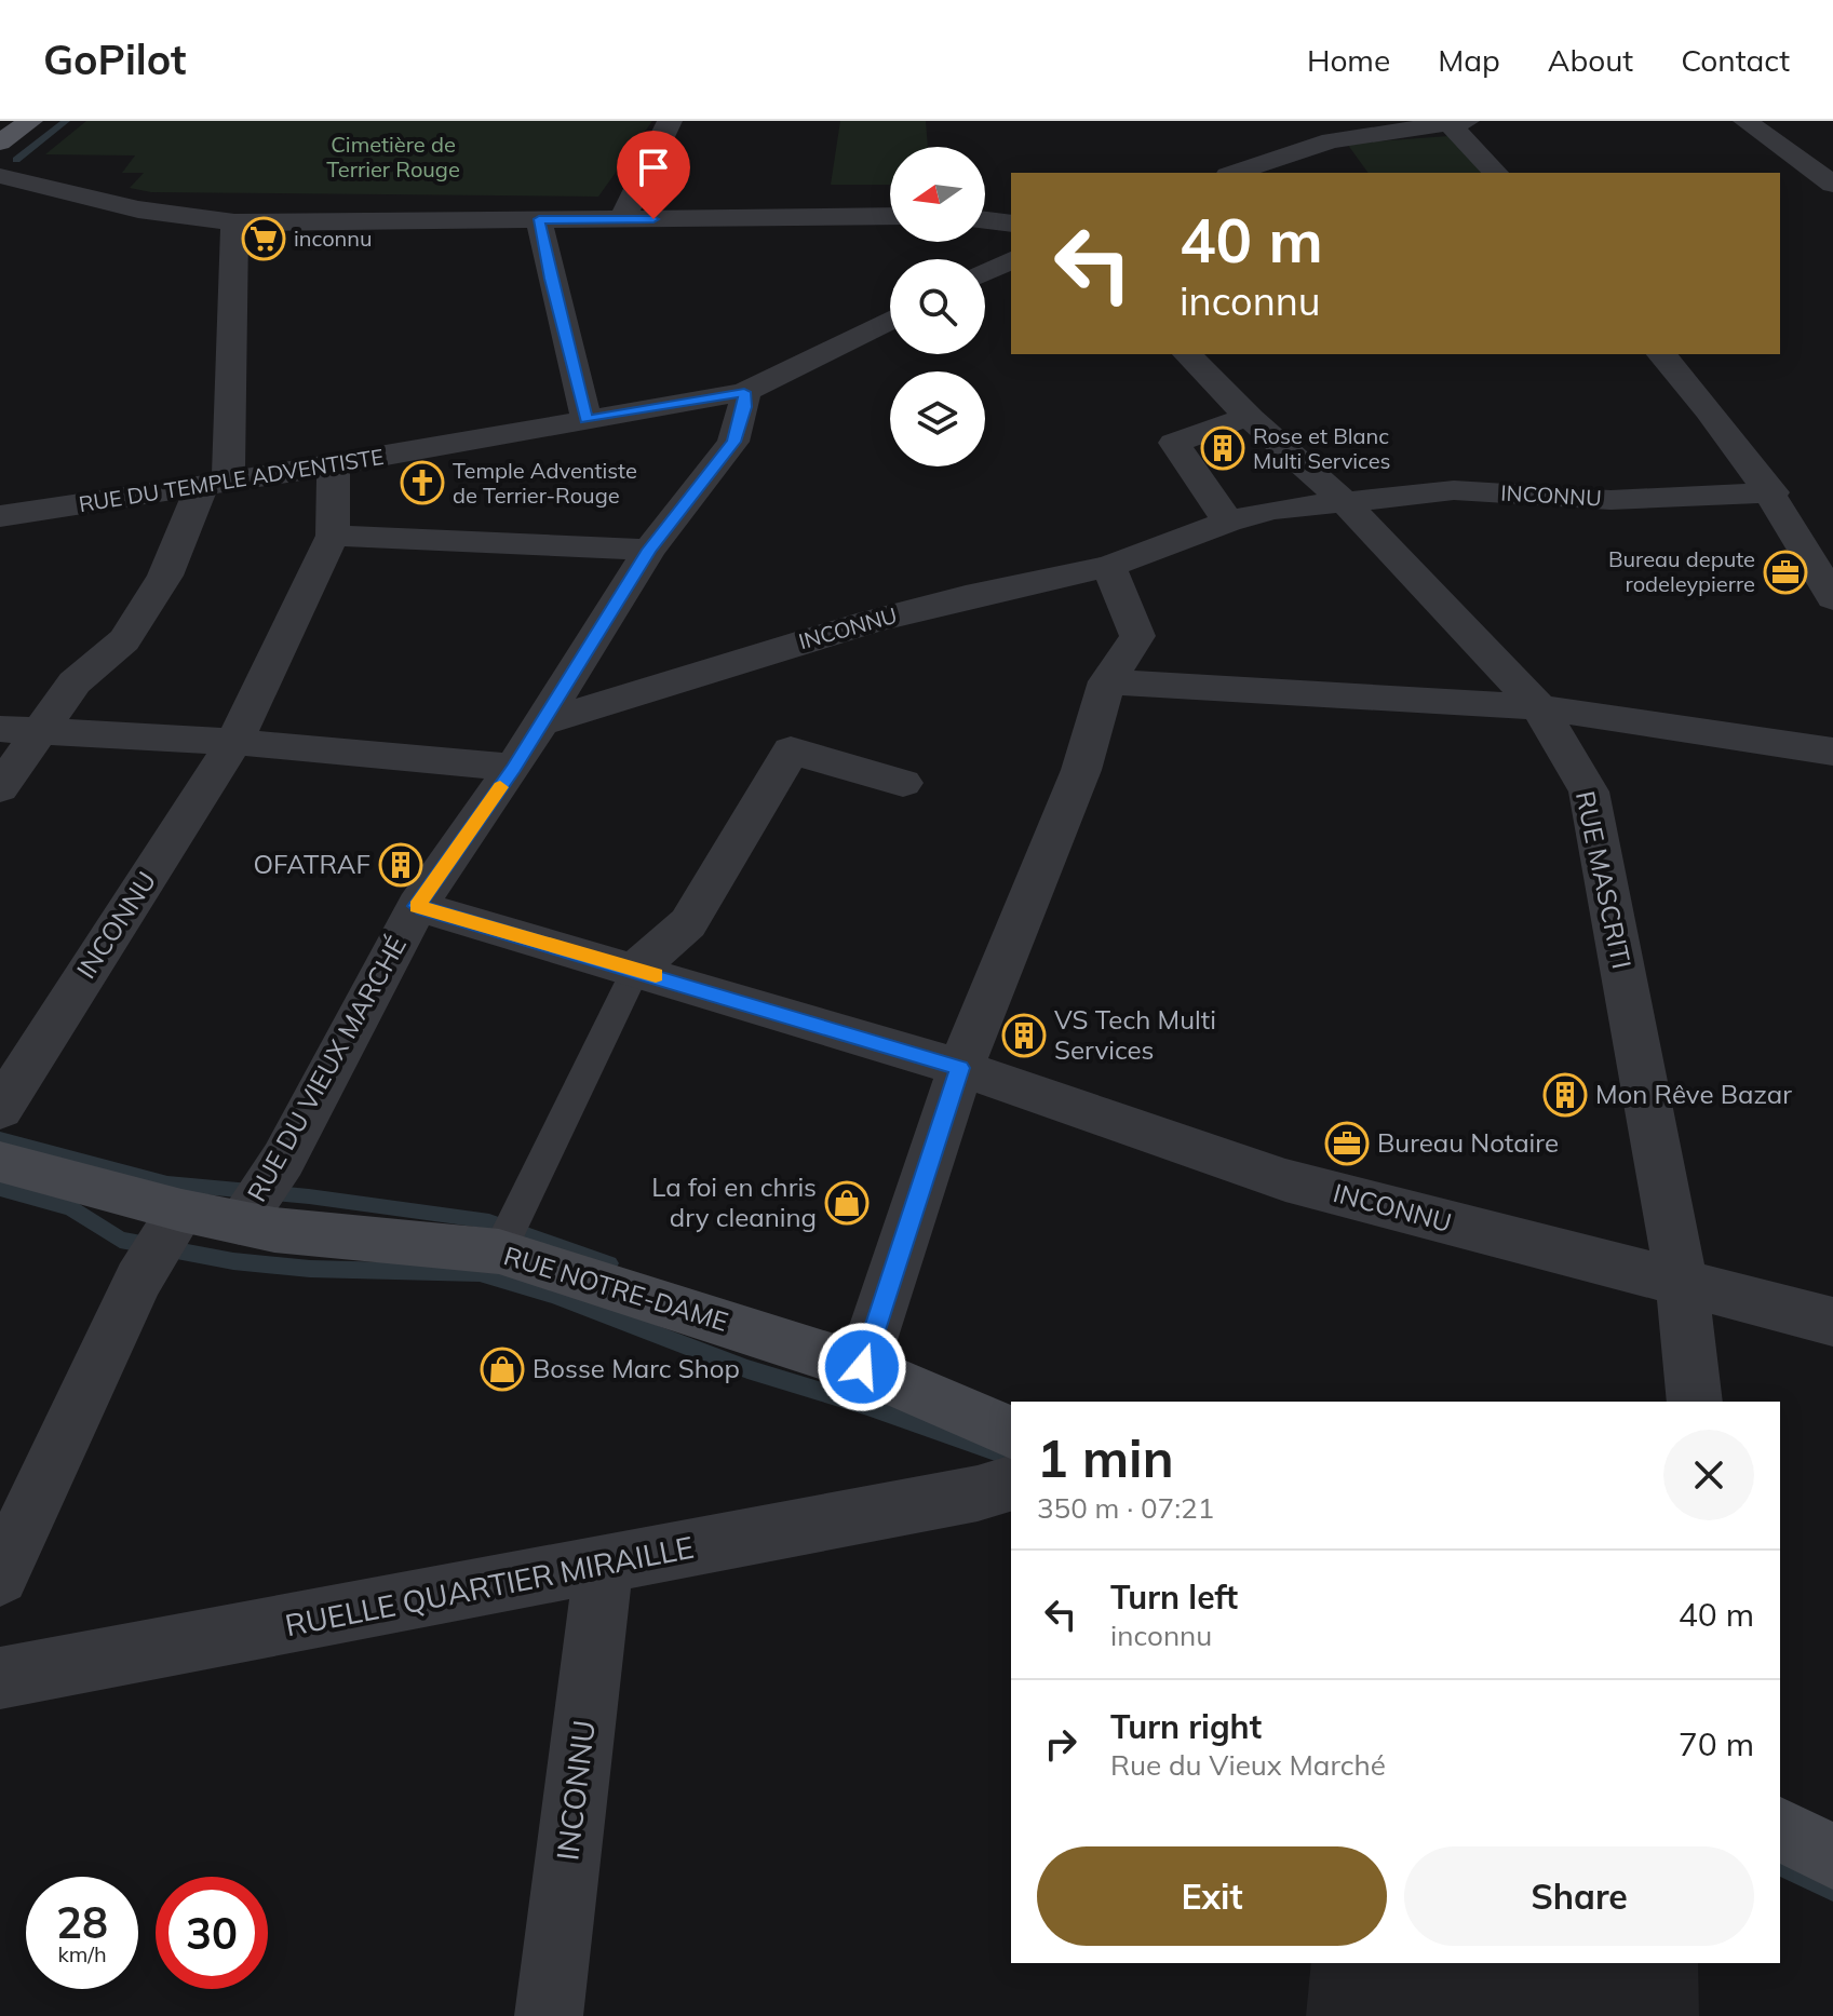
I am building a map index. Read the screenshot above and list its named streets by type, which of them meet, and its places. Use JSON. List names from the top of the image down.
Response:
{
  "streets": {
    "street": [
      "RUE DU TEMPLE ADVENTISTE",
      "INCONNU",
      "RUE MASCRITI",
      "RUE DU VIEUX MARCHÉ",
      "RUE NOTRE-DAME",
      "RUELLE QUARTIER MIRAILLE"
    ]
  },
  "crossings": [
    ["RUE DU TEMPLE ADVENTISTE", "INCONNU"],
    ["RUE DU TEMPLE ADVENTISTE", "RUE DU VIEUX MARCHÉ"],
    ["INCONNU", "RUE MASCRITI"],
    ["INCONNU", "RUE DU VIEUX MARCHÉ"],
    ["INCONNU", "RUELLE QUARTIER MIRAILLE"],
    ["RUE DU VIEUX MARCHÉ", "RUE NOTRE-DAME"]
  ],
  "parks": ["Cimetière de Terrier Rouge"],
  "places": {
    "supermarket": ["inconnu"],
    "building": [
      "Rose et Blanc Multi Services",
      "OFATRAF",
      "VS Tech Multi Services",
      "Mon Rêve Bazar"
    ],
    "church": ["Temple Adventiste de Terrier-Rouge"],
    "office": ["Bureau depute rodeleypierre", "Bureau Notaire"],
    "shop": ["La foi en chris dry cleaning", "Bosse Marc Shop"]
  },
  "north": "left",
  "page": {
    "header": "GoPilot",
    "nav": [
      "Home",
      "Map",
      "About",
      "Contact"
    ],
    "turn": ["40 m", "inconnu"],
    "heading": ["1 min", "350 m · 07:21"],
    "list": [
      {
        "name": "Turn left",
        "note": "inconnu",
        "value": "40 m"
      },
      {
        "name": "Turn right",
        "note": "Rue du Vieux Marché",
        "value": "70 m"
      }
    ],
    "buttons": ["Exit", "Share"],
    "speed": "28 km/h",
    "limit": "30"
  }
}
